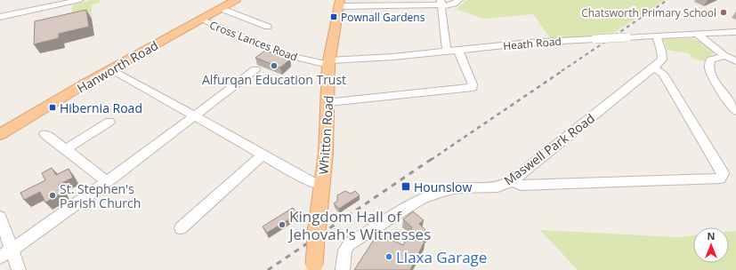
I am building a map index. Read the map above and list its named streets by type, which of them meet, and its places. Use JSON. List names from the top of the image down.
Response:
{
  "streets": {
    "main road": ["Hanworth Road", "Whitton Road"],
    "street": ["Cross Lances Road", "Heath Road", "Maswell Park Road"]
  },
  "crossings": [
    ["Cross Lances Road", "Heath Road"],
    ["Cross Lances Road", "Hanworth Road"],
    ["Cross Lances Road", "Whitton Road"],
    ["Heath Road", "Whitton Road"],
    ["Heath Road", "Maswell Park Road"]
  ],
  "places": {
    "other": [
      "Chatsworth Primary School",
      "Alfurqan Education Trust",
      "St. Stephen's Parish Church",
      "Kingdom Hall of Jehovah's Witnesses",
      "Llaxa Garage"
    ],
    "transit": ["Pownall Gardens", "Hibernia Road", "Hounslow"]
  },
  "north": "top"
}
